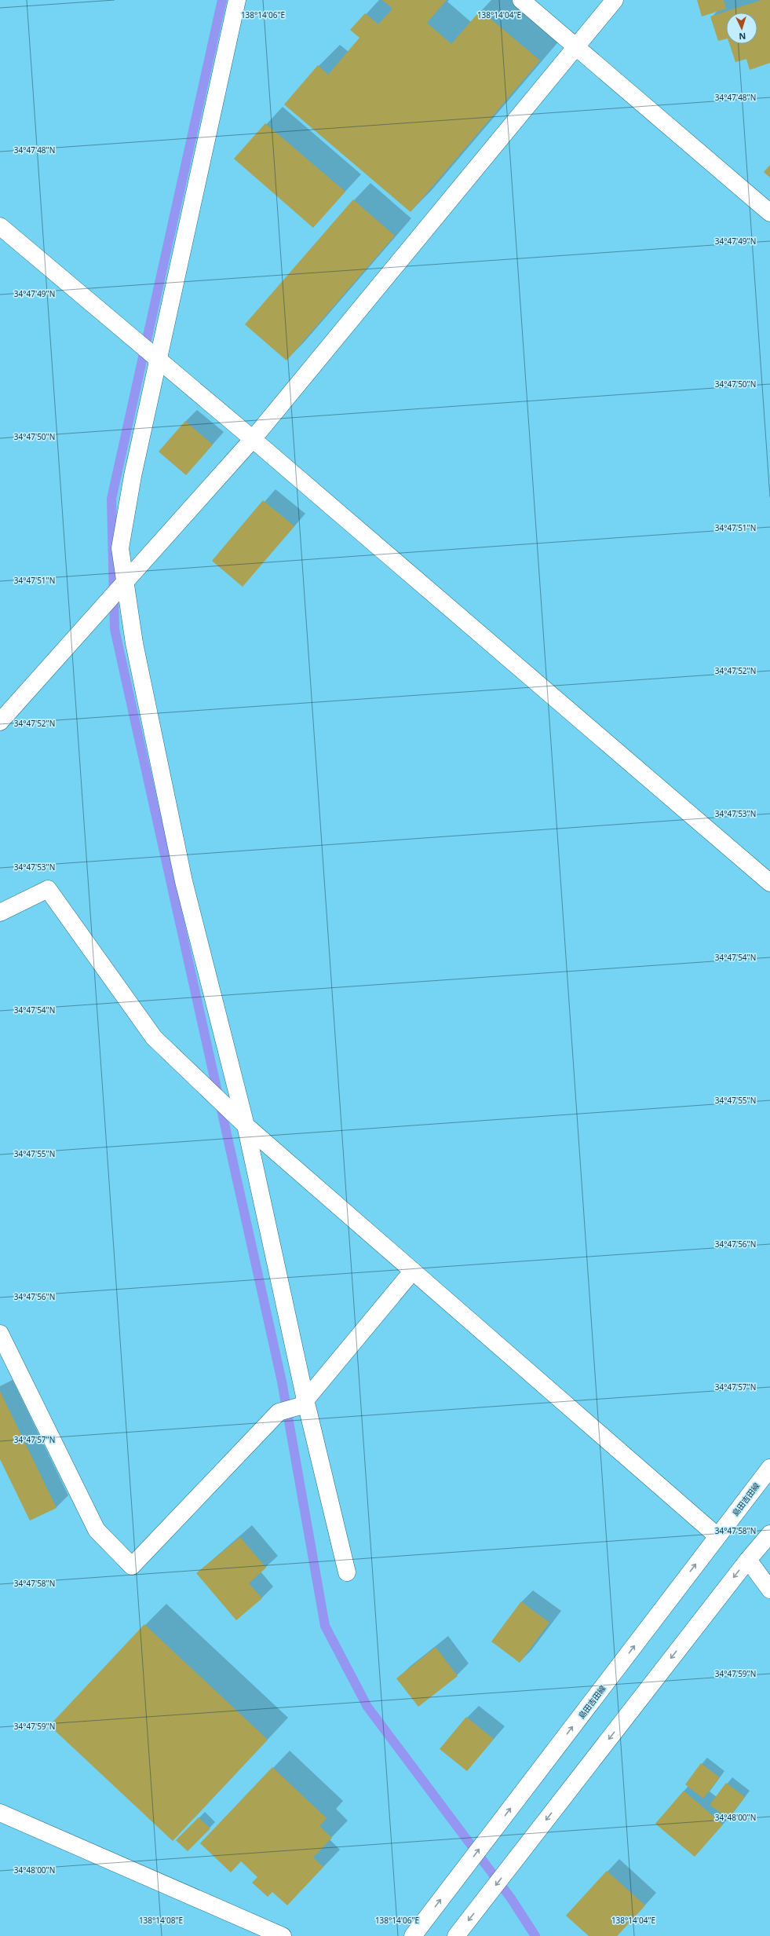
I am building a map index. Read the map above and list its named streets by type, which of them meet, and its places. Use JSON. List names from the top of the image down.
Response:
{
  "streets": {
    "street": ["島田吉田線"]
  },
  "north": "bottom",
  "coordinates": [
    "138°14'06\"E",
    "138°14'04\"E",
    "34°47'48\"N",
    "34°47'49\"N",
    "34°47'50\"N",
    "34°47'51\"N",
    "34°47'52\"N",
    "34°47'53\"N",
    "34°47'54\"N",
    "34°47'55\"N",
    "34°47'56\"N",
    "34°47'57\"N",
    "34°47'58\"N",
    "34°47'59\"N",
    "34°48'00\"N",
    "138°14'08\"E"
  ]
}
